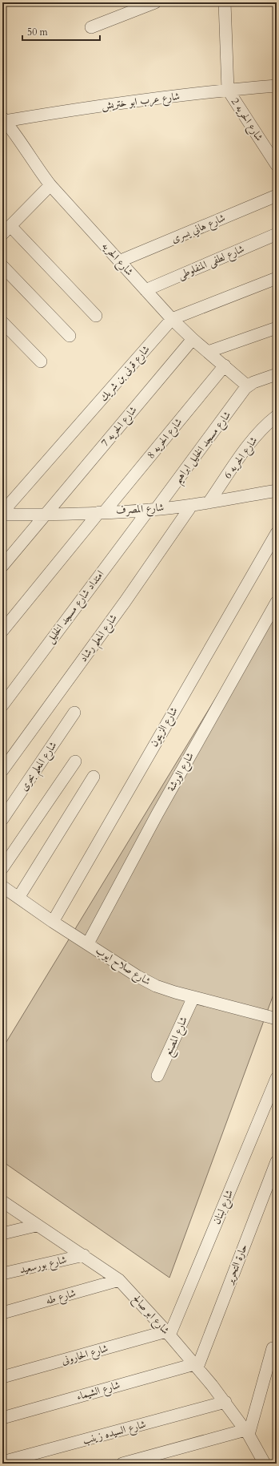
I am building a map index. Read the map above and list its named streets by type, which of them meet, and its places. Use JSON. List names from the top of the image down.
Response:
{
  "streets": {
    "street": [
      "شارع عرب ابو ختريش",
      "شارع الحريه 2",
      "شارع هاني يسرى",
      "شارع الحريه",
      "شارع لطفى المنفلوطى",
      "شارع قرنى بن شريك",
      "شارع الحريه 7",
      "شارع الحريه 8",
      "شارع مسجد الخليل ابراهيم",
      "شارع الحريه 6",
      "شارع المصرف",
      "امتداد شارع مسجد الخليل",
      "شارع المعلم رشاد",
      "شارع الزيتون",
      "شارع المعلم بحرى",
      "شارع الورشة",
      "شارع صلاح ايوب",
      "شارع المصنع",
      "شارع لبنان",
      "حارة التحرير",
      "شارع بورسعيد",
      "شارع طه",
      "شارع ابو صالح",
      "شارع الحارونى",
      "شارع الشيماء",
      "شارع السيده زينب"
    ]
  },
  "crossings": [
    ["شارع عرب ابو ختريش", "شارع الحريه 2"],
    ["شارع عرب ابو ختريش", "شارع الحريه"],
    ["شارع هاني يسرى", "شارع الحريه"],
    ["شارع الحريه", "شارع لطفى المنفلوطى"],
    ["شارع الحريه", "شارع قرنى بن شريك"],
    ["شارع الحريه", "شارع الحريه 7"],
    ["شارع الحريه", "شارع الحريه 8"],
    ["شارع الحريه", "شارع مسجد الخليل ابراهيم"],
    ["شارع قرنى بن شريك", "شارع المصرف"],
    ["شارع الحريه 7", "شارع المصرف"],
    ["شارع الحريه 8", "شارع المصرف"],
    ["شارع مسجد الخليل ابراهيم", "شارع المصرف"],
    ["شارع مسجد الخليل ابراهيم", "امتداد شارع مسجد الخليل"],
    ["شارع الحريه 6", "شارع المصرف"],
    ["شارع المصرف", "امتداد شارع مسجد الخليل"],
    ["شارع المصرف", "شارع المعلم رشاد"],
    ["شارع الزيتون", "شارع صلاح ايوب"],
    ["شارع الورشة", "شارع صلاح ايوب"],
    ["شارع صلاح ايوب", "شارع المصنع"],
    ["شارع لبنان", "شارع ابو صالح"],
    ["شارع لبنان", "شارع الحارونى"],
    ["حارة التحرير", "شارع ابو صالح"],
    ["حارة التحرير", "شارع الشيماء"],
    ["شارع بورسعيد", "شارع ابو صالح"],
    ["شارع طه", "شارع ابو صالح"],
    ["شارع ابو صالح", "شارع الحارونى"],
    ["شارع ابو صالح", "شارع الشيماء"],
    ["شارع ابو صالح", "شارع السيده زينب"]
  ],
  "scale_bar": "50 m"
}
